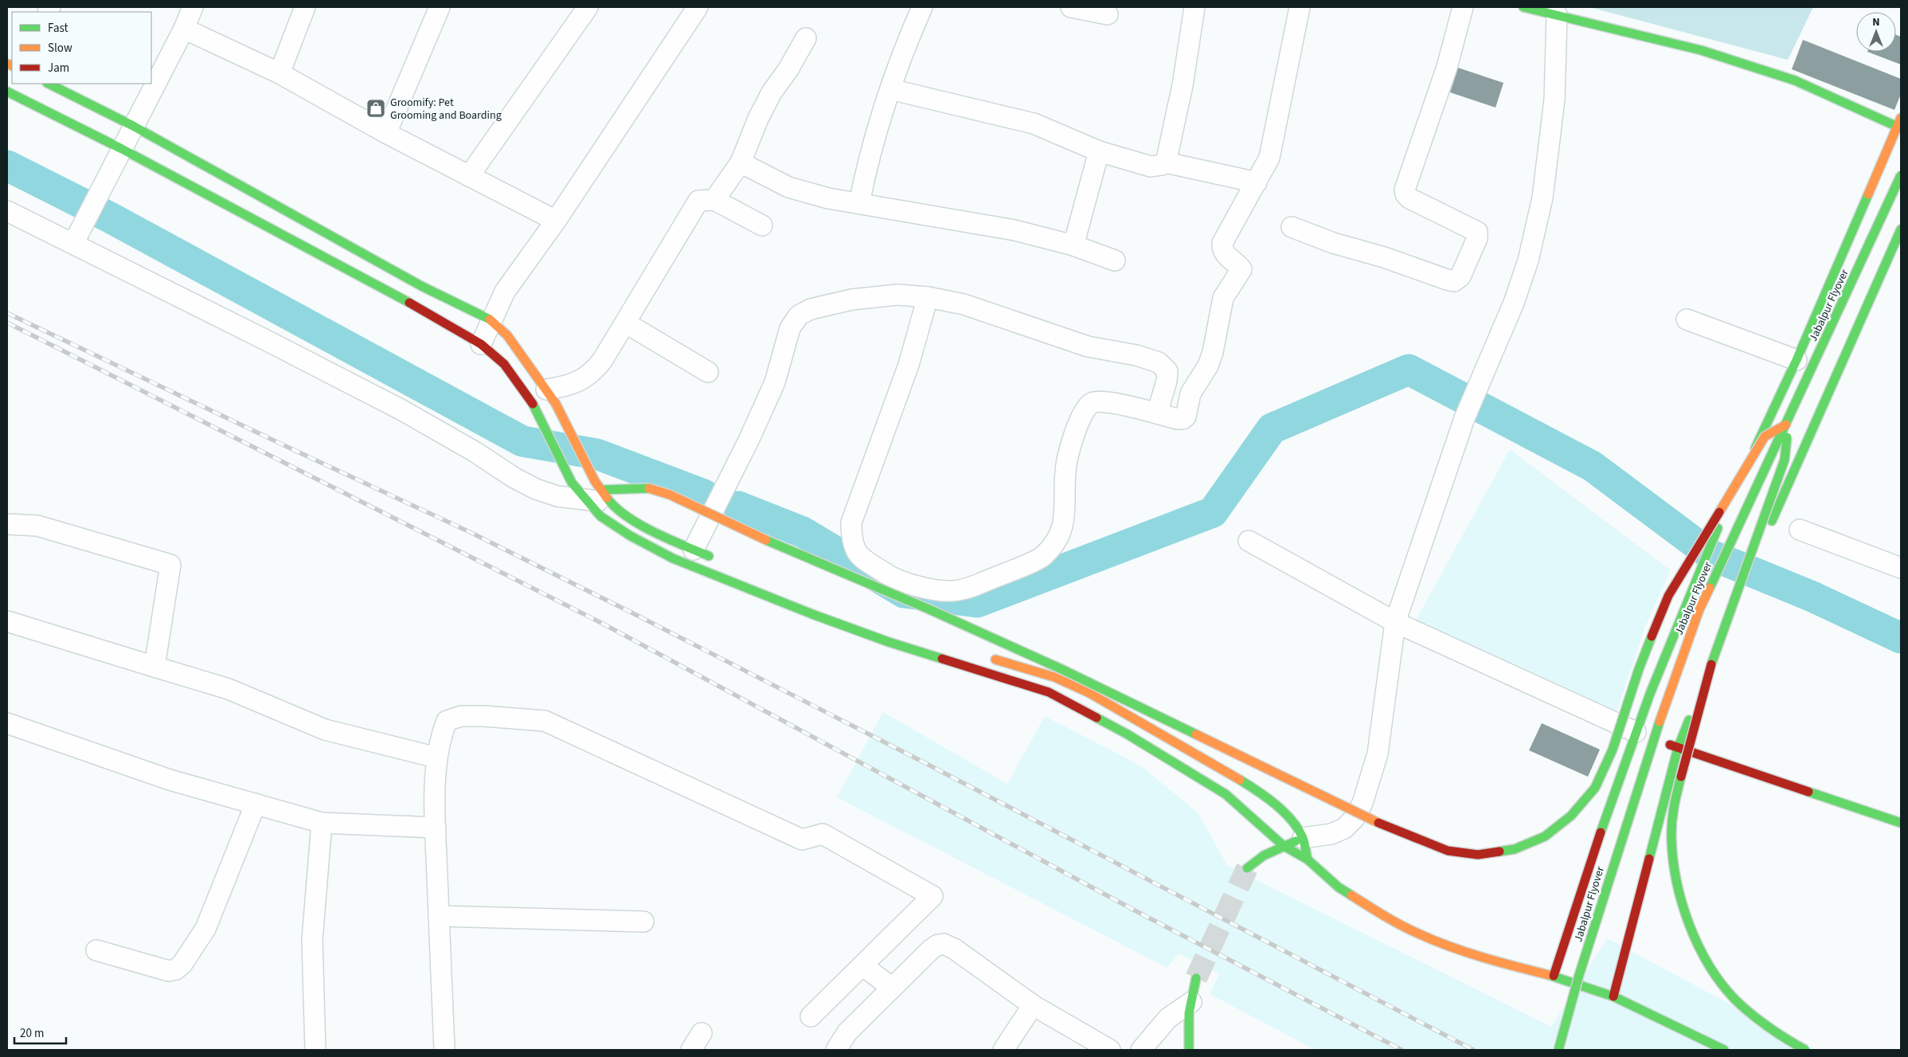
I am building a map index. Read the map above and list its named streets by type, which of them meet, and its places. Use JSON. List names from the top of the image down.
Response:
{
  "streets": {
    "street": ["Jabalpur Flyover"]
  },
  "places": {
    "shop": ["Groomify: Pet Grooming and Boarding"]
  },
  "legend": ["Fast", "Slow", "Jam"],
  "scale_bar": "20 m",
  "north": "top"
}
